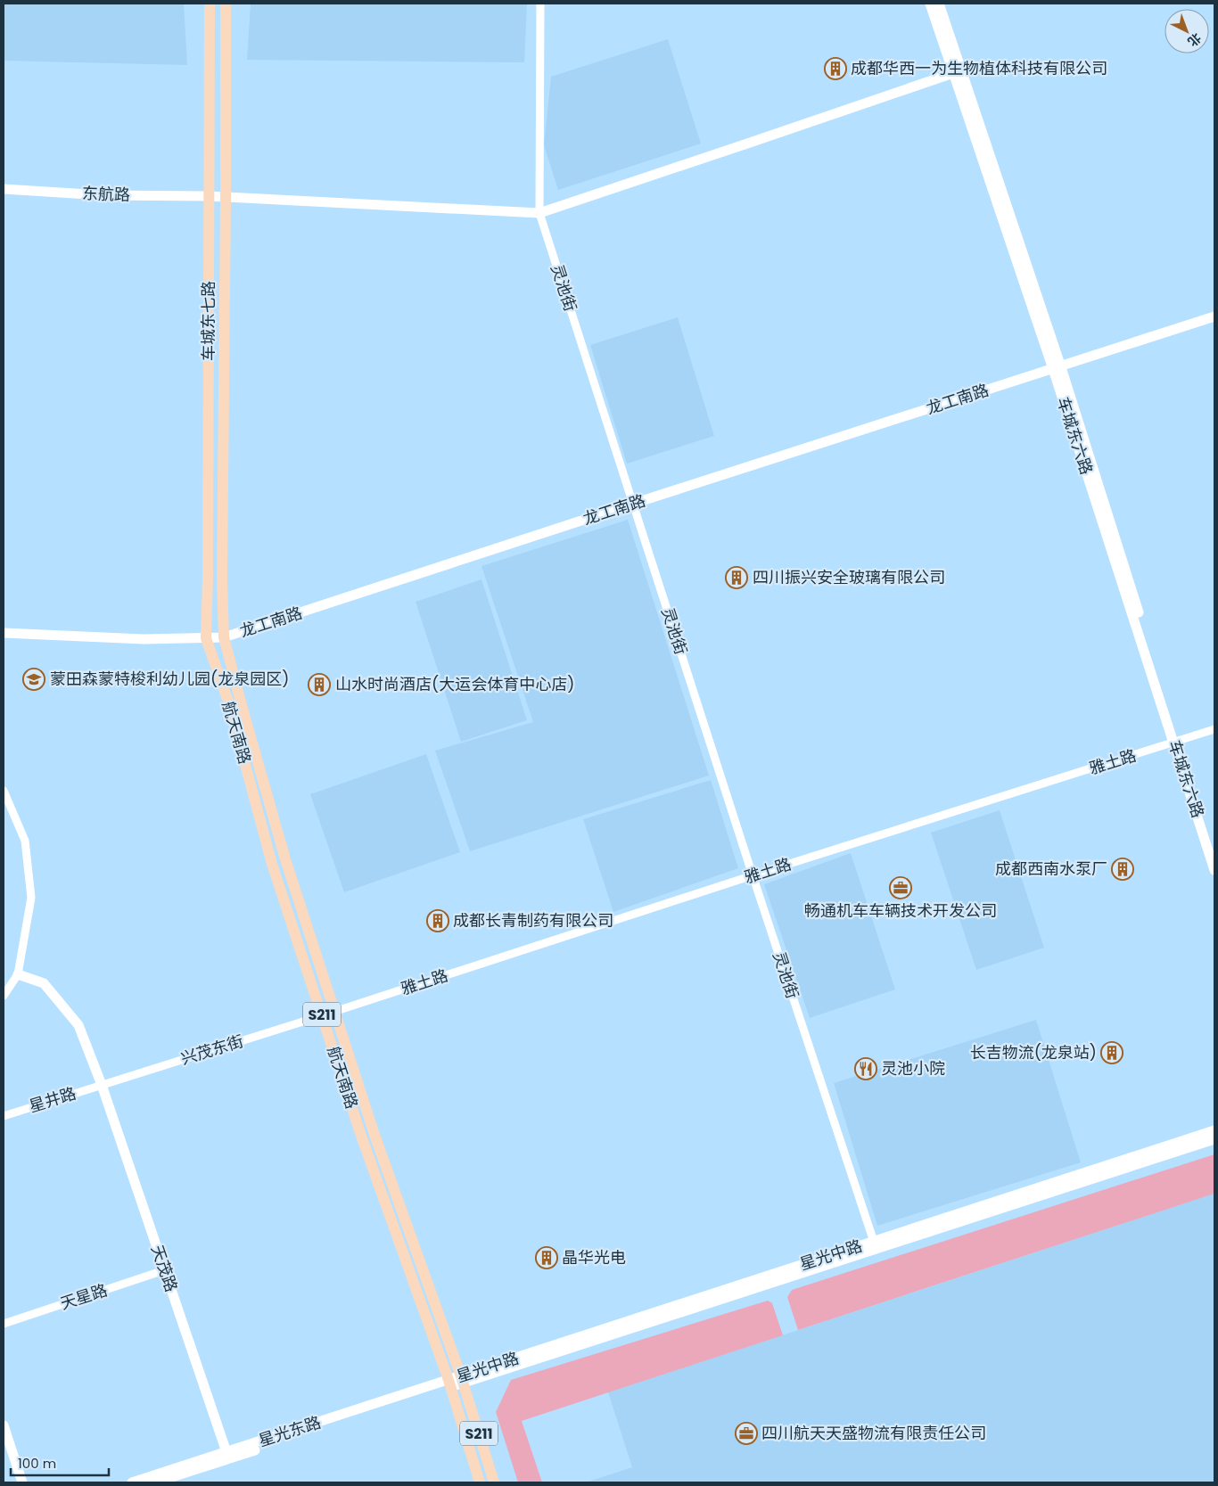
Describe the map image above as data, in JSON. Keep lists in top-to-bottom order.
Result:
{
  "streets": {
    "main road": ["车城东七路", "航天南路", "S211"],
    "street": [
      "东航路",
      "灵池街",
      "龙工南路",
      "车城东六路",
      "雅土路",
      "兴茂东街",
      "星井路",
      "星光中路",
      "天茂路",
      "天星路",
      "星光东路"
    ]
  },
  "crossings": [
    ["东航路", "灵池街"],
    ["东航路", "车城东七路"],
    ["灵池街", "龙工南路"],
    ["灵池街", "雅土路"],
    ["灵池街", "星光中路"],
    ["车城东七路", "龙工南路"],
    ["车城东七路", "航天南路"],
    ["龙工南路", "车城东六路"],
    ["龙工南路", "航天南路"],
    ["车城东六路", "雅土路"],
    ["航天南路", "雅土路"],
    ["航天南路", "S211"],
    ["航天南路", "兴茂东街"],
    ["航天南路", "星光中路"],
    ["航天南路", "星光东路"],
    ["雅土路", "兴茂东街"],
    ["S211", "星光中路"],
    ["S211", "星光东路"],
    ["兴茂东街", "星井路"],
    ["兴茂东街", "天茂路"],
    ["星井路", "天茂路"],
    ["星光中路", "星光东路"],
    ["天茂路", "天星路"],
    ["天茂路", "星光东路"]
  ],
  "places": {
    "building": [
      "成都华西一为生物植体科技有限公司",
      "四川振兴安全玻璃有限公司",
      "山水时尚酒店(大运会体育中心店)",
      "成都西南水泵厂",
      "成都长青制药有限公司",
      "长吉物流(龙泉站)",
      "晶华光电"
    ],
    "school or university": ["蒙田森蒙特梭利幼儿园(龙泉园区)"],
    "office": ["畅通机车车辆技术开发公司", "四川航天天盛物流有限责任公司"],
    "restaurant": ["灵池小院"]
  },
  "scale_bar": "100 m",
  "north": "bottom right"
}
